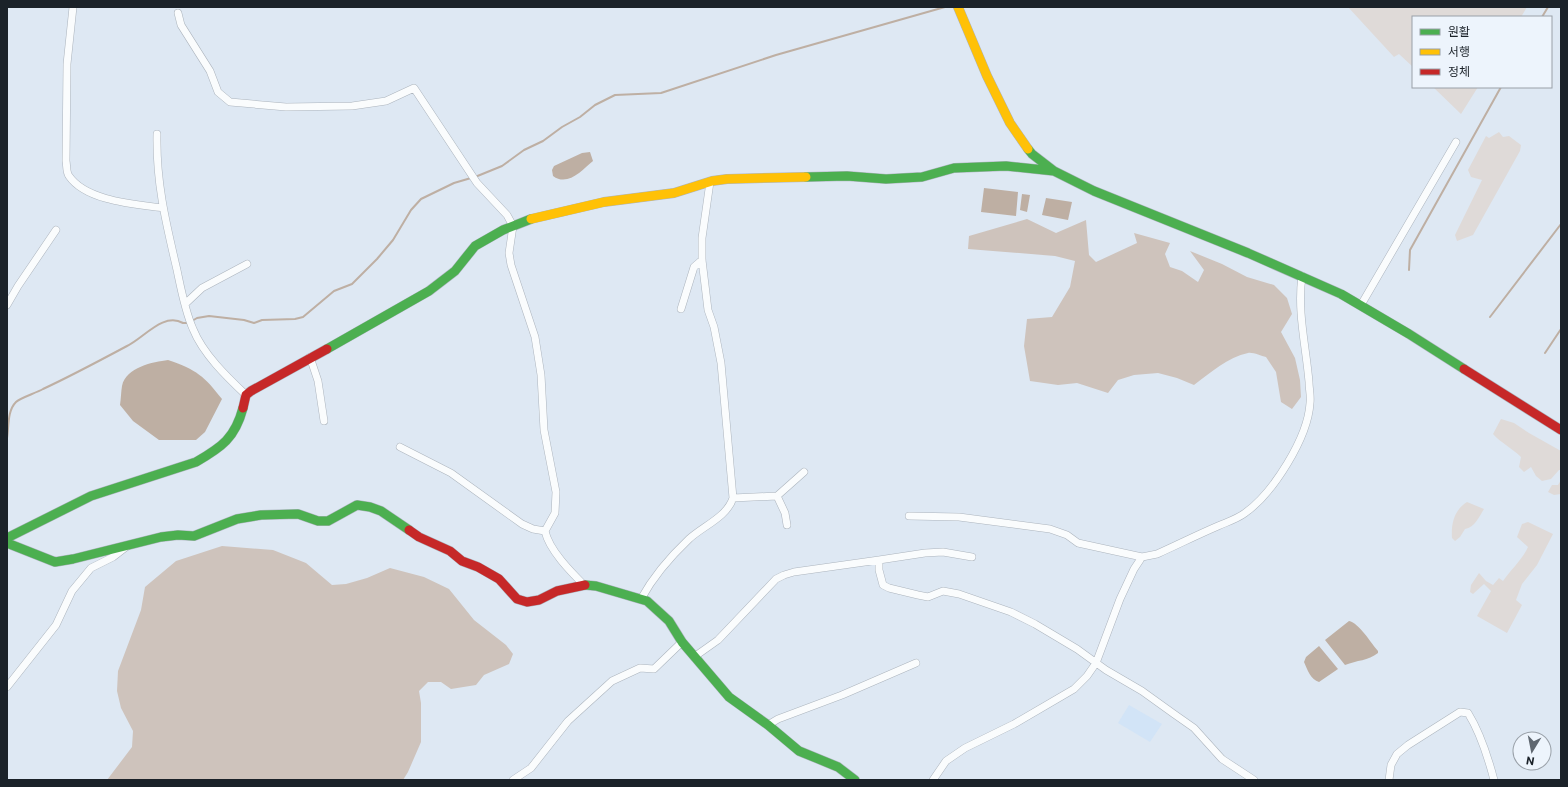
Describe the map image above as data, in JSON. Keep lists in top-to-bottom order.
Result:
{
  "legend": ["원활", "서행", "정체"],
  "north": "bottom"
}
